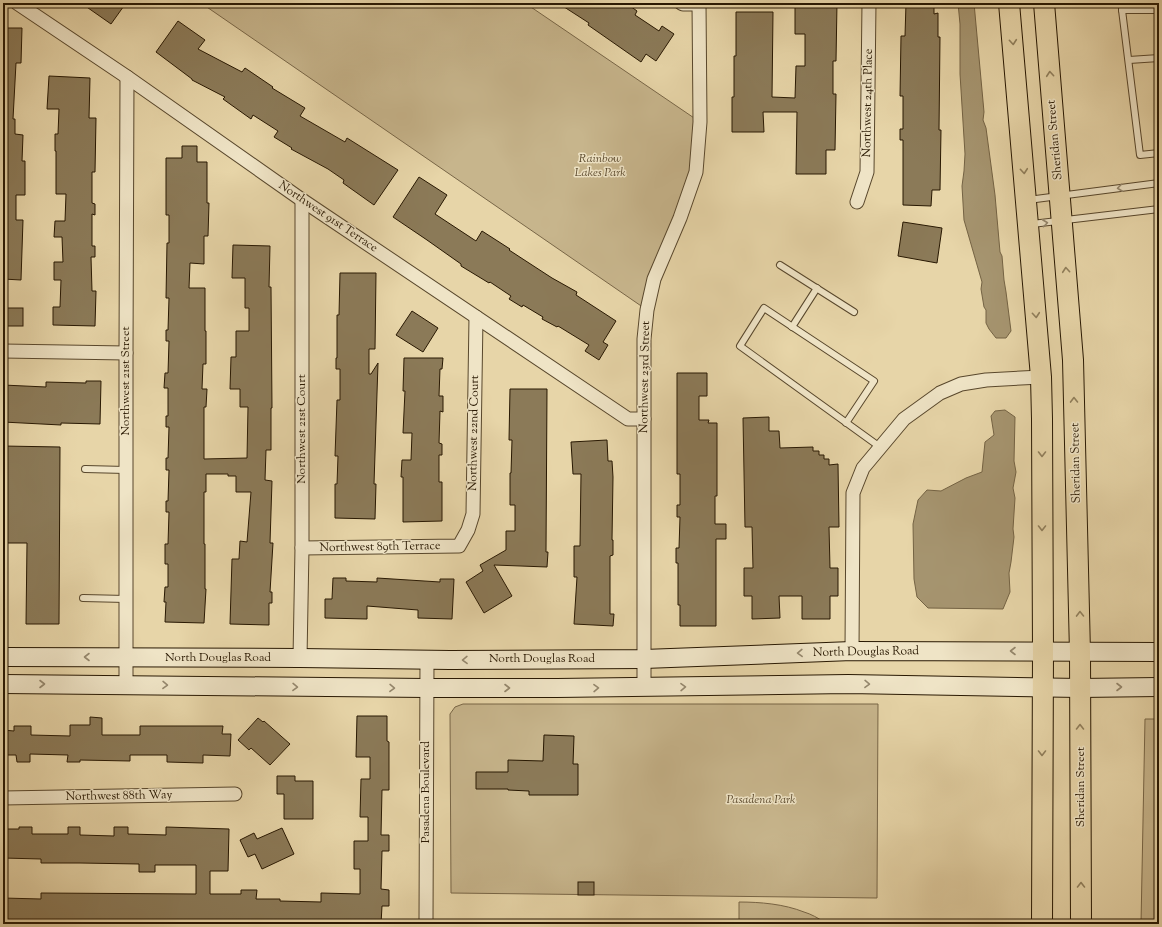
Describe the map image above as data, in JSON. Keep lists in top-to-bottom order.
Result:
{
  "streets": {
    "main road": ["Sheridan Street", "North Douglas Road"],
    "street": [
      "Northwest 24th Place",
      "Northwest 91st Terrace",
      "Northwest 23rd Street",
      "Northwest 21st Street",
      "Northwest 21st Court",
      "Northwest 22nd Court",
      "Northwest 89th Terrace",
      "Pasadena Boulevard",
      "Northwest 88th Way"
    ]
  },
  "crossings": [
    ["Sheridan Street", "North Douglas Road"],
    ["Northwest 91st Terrace", "Northwest 23rd Street"],
    ["Northwest 91st Terrace", "Northwest 21st Street"],
    ["Northwest 91st Terrace", "Northwest 21st Court"],
    ["Northwest 91st Terrace", "Northwest 22nd Court"],
    ["Northwest 23rd Street", "North Douglas Road"],
    ["Northwest 21st Street", "North Douglas Road"],
    ["Northwest 21st Court", "Northwest 89th Terrace"],
    ["Northwest 21st Court", "North Douglas Road"],
    ["Northwest 22nd Court", "Northwest 89th Terrace"],
    ["North Douglas Road", "Pasadena Boulevard"]
  ],
  "parks": ["Rainbow Lakes Park", "Pasadena Park"]
}
